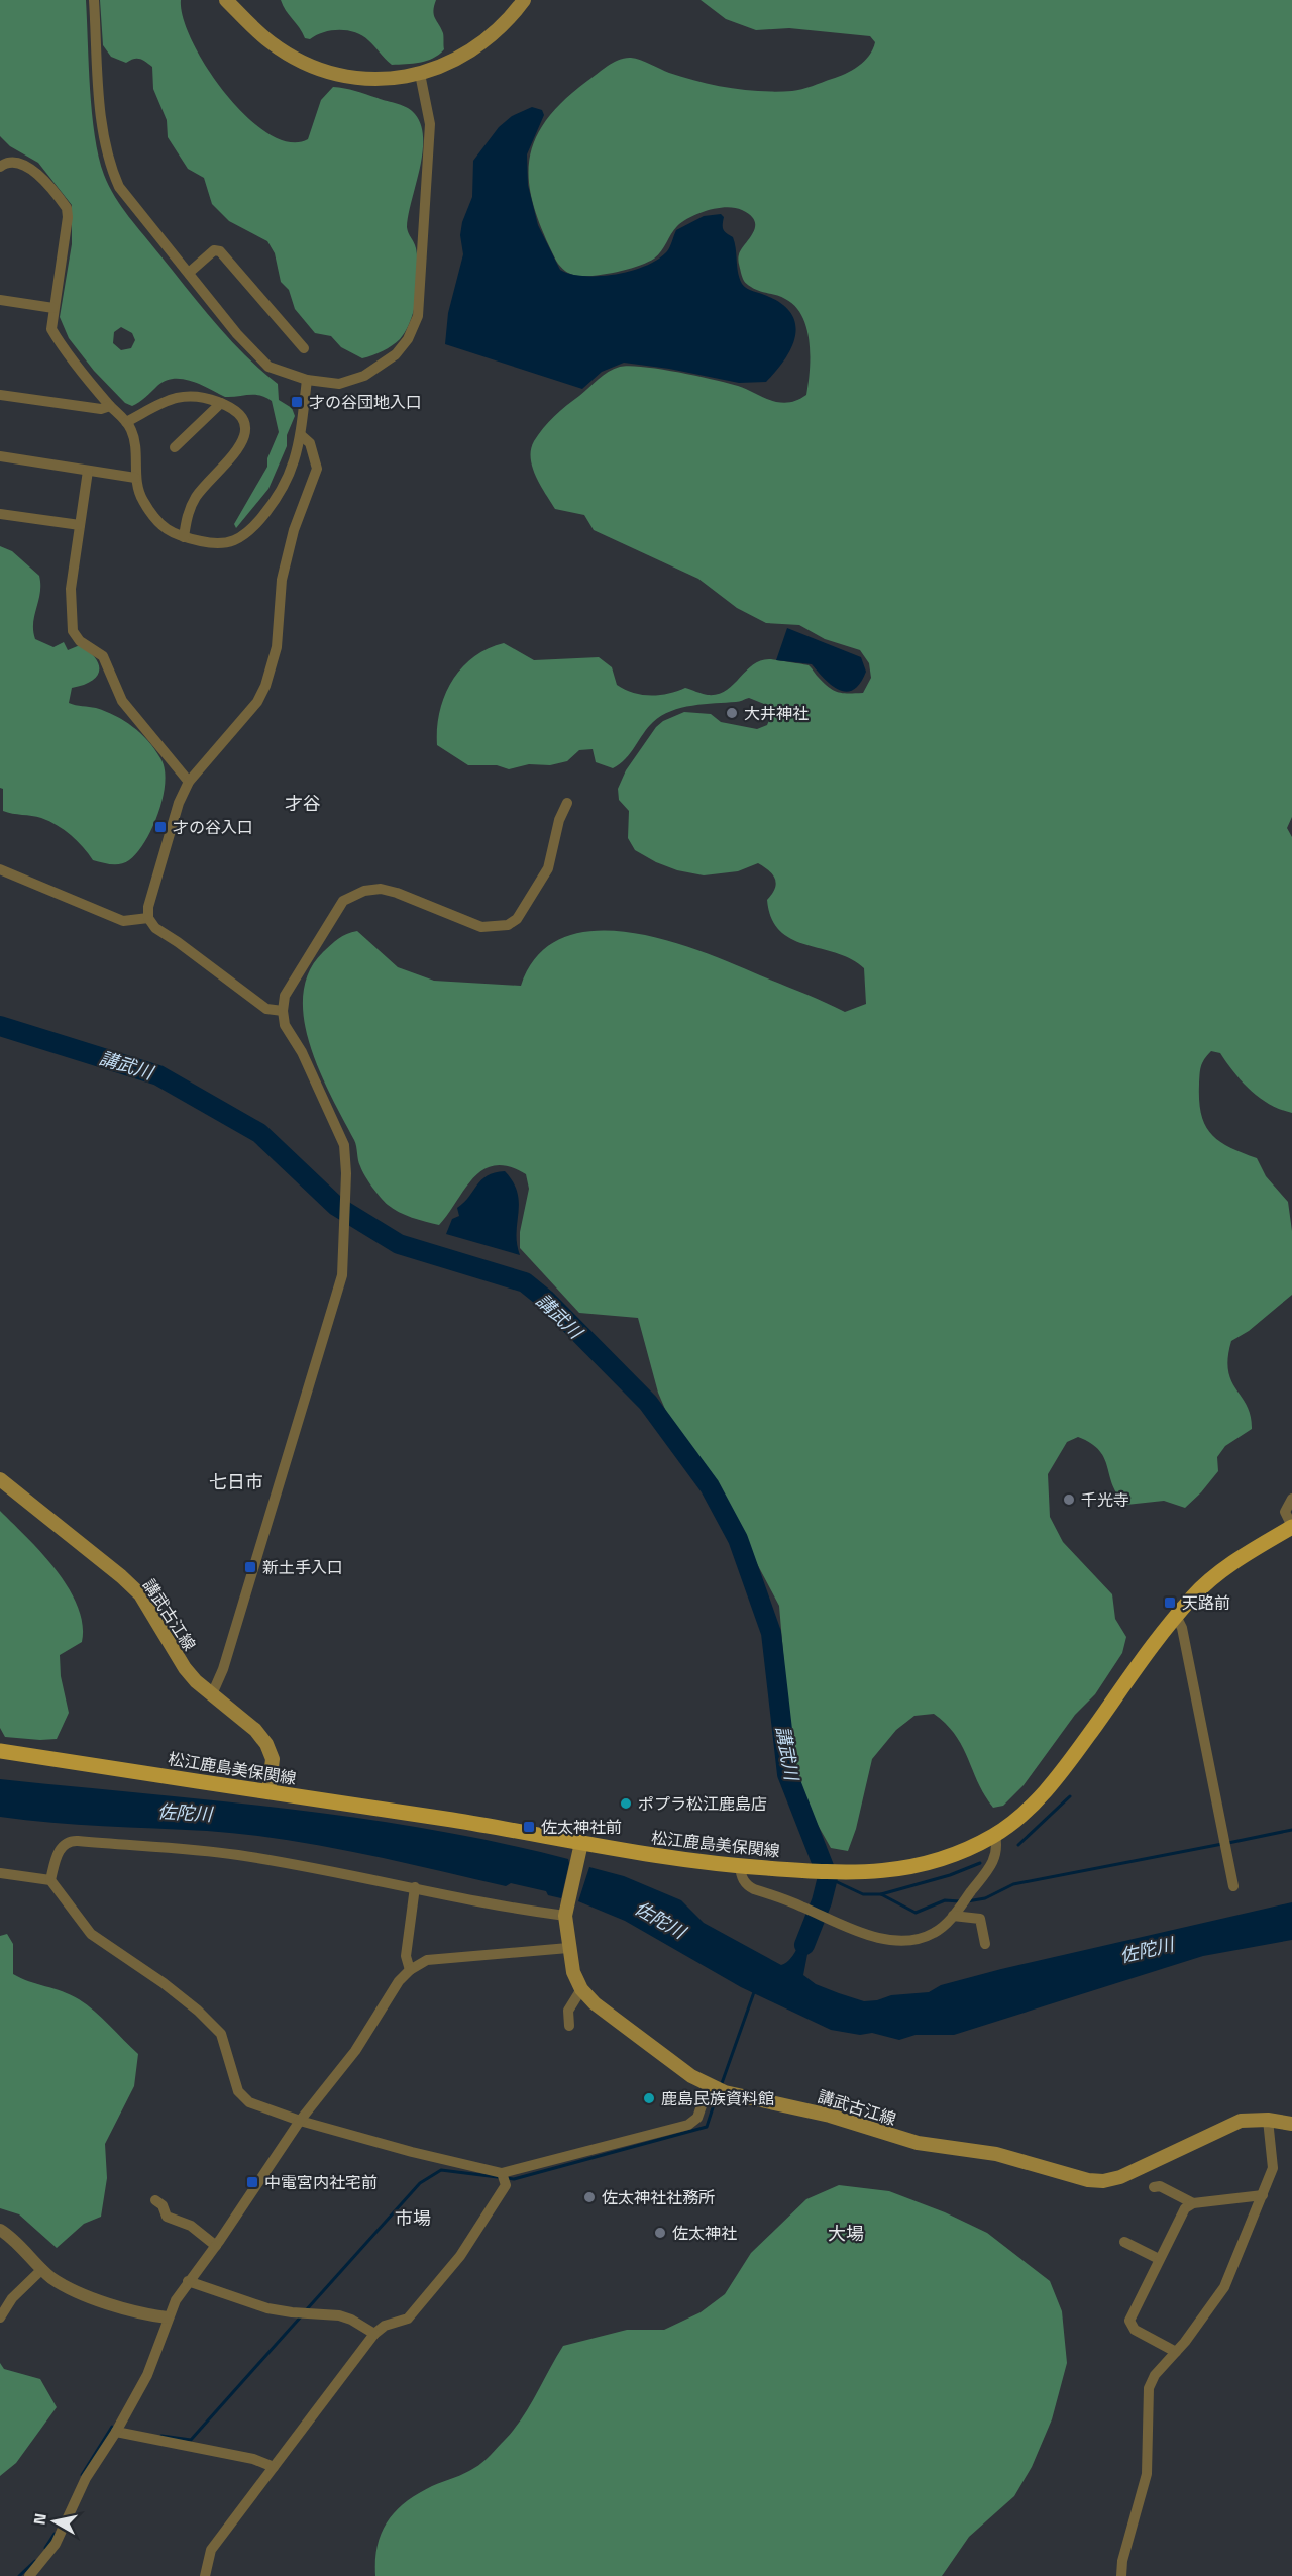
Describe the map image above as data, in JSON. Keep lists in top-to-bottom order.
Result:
{
  "streets": {
    "main road": ["講武古江線", "松江鹿島美保関線"]
  },
  "crossings": [
    ["講武古江線", "松江鹿島美保関線"]
  ],
  "districts": [
    "才谷",
    "七日市",
    "市場",
    "大場"
  ],
  "water": ["講武川", "佐陀川"],
  "places": {
    "transit": [
      "才の谷団地入口",
      "才の谷入口",
      "新土手入口",
      "天路前",
      "佐太神社前",
      "中電宮内社宅前"
    ],
    "other": [
      "大井神社",
      "千光寺",
      "ポプラ松江鹿島店",
      "鹿島民族資料館",
      "佐太神社社務所",
      "佐太神社"
    ]
  },
  "north": "left"
}
